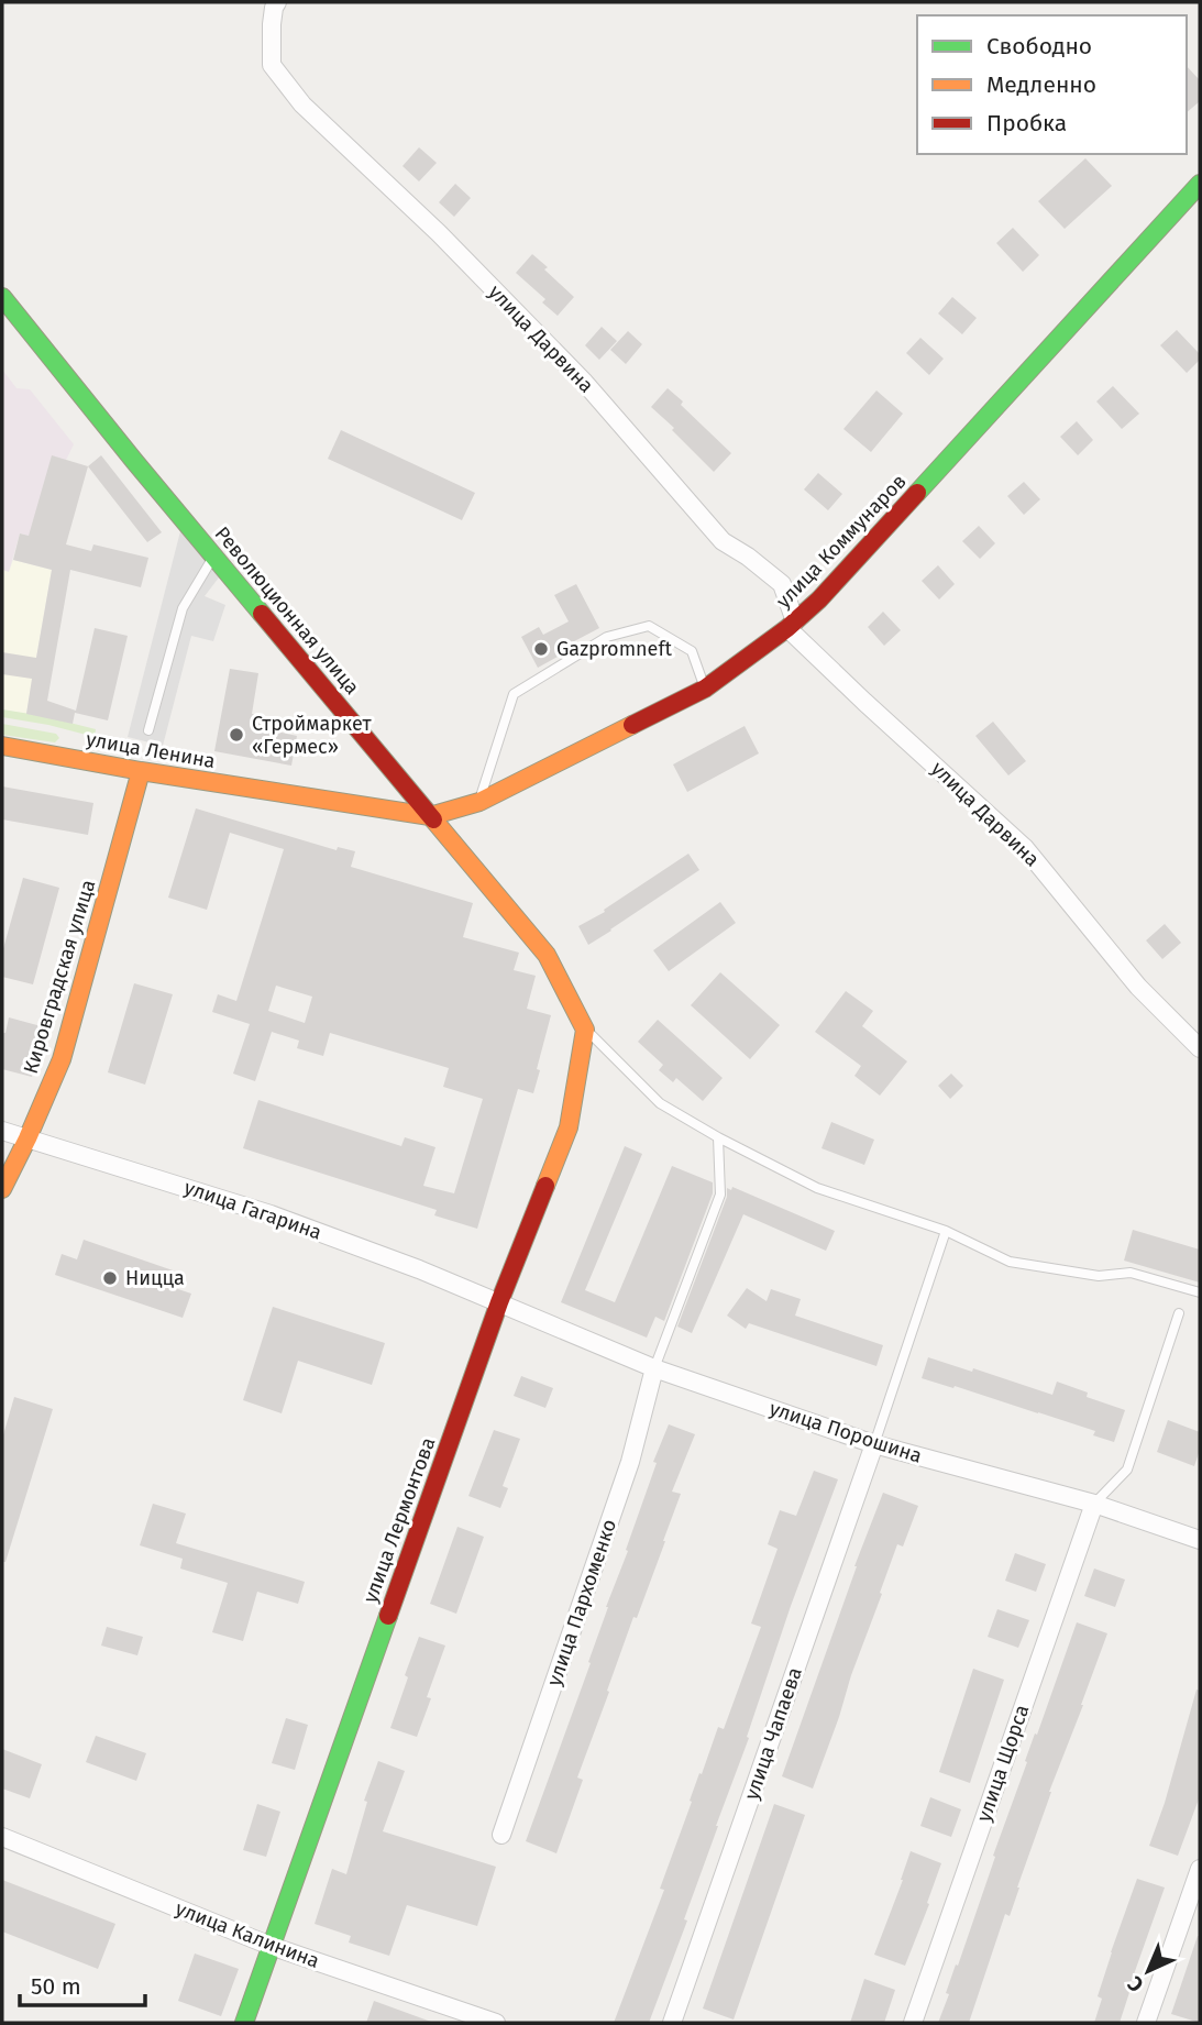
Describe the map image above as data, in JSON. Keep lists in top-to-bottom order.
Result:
{
  "streets": {
    "street": [
      "улица Дарвина",
      "улица Коммунаров",
      "Революционная улица",
      "улица Ленина",
      "Кировградская улица",
      "улица Гагарина",
      "улица Порошина",
      "улица Лермонтова",
      "улица Пархоменко",
      "улица Чапаева",
      "улица Щорса",
      "улица Калинина"
    ]
  },
  "crossings": [
    ["улица Дарвина", "улица Коммунаров"],
    ["улица Коммунаров", "Революционная улица"],
    ["улица Коммунаров", "улица Ленина"],
    ["Революционная улица", "улица Ленина"],
    ["Революционная улица", "улица Лермонтова"],
    ["улица Ленина", "Кировградская улица"],
    ["Кировградская улица", "улица Гагарина"],
    ["улица Гагарина", "улица Порошина"],
    ["улица Гагарина", "улица Лермонтова"],
    ["улица Порошина", "улица Лермонтова"],
    ["улица Порошина", "улица Пархоменко"],
    ["улица Порошина", "улица Чапаева"],
    ["улица Порошина", "улица Щорса"],
    ["улица Лермонтова", "улица Калинина"]
  ],
  "places": ["Gazpromneft", "Строймаркет «Гермес»", "Ницца"],
  "legend": ["Свободно", "Медленно", "Пробка"],
  "scale_bar": "50 m",
  "north": "bottom left"
}
